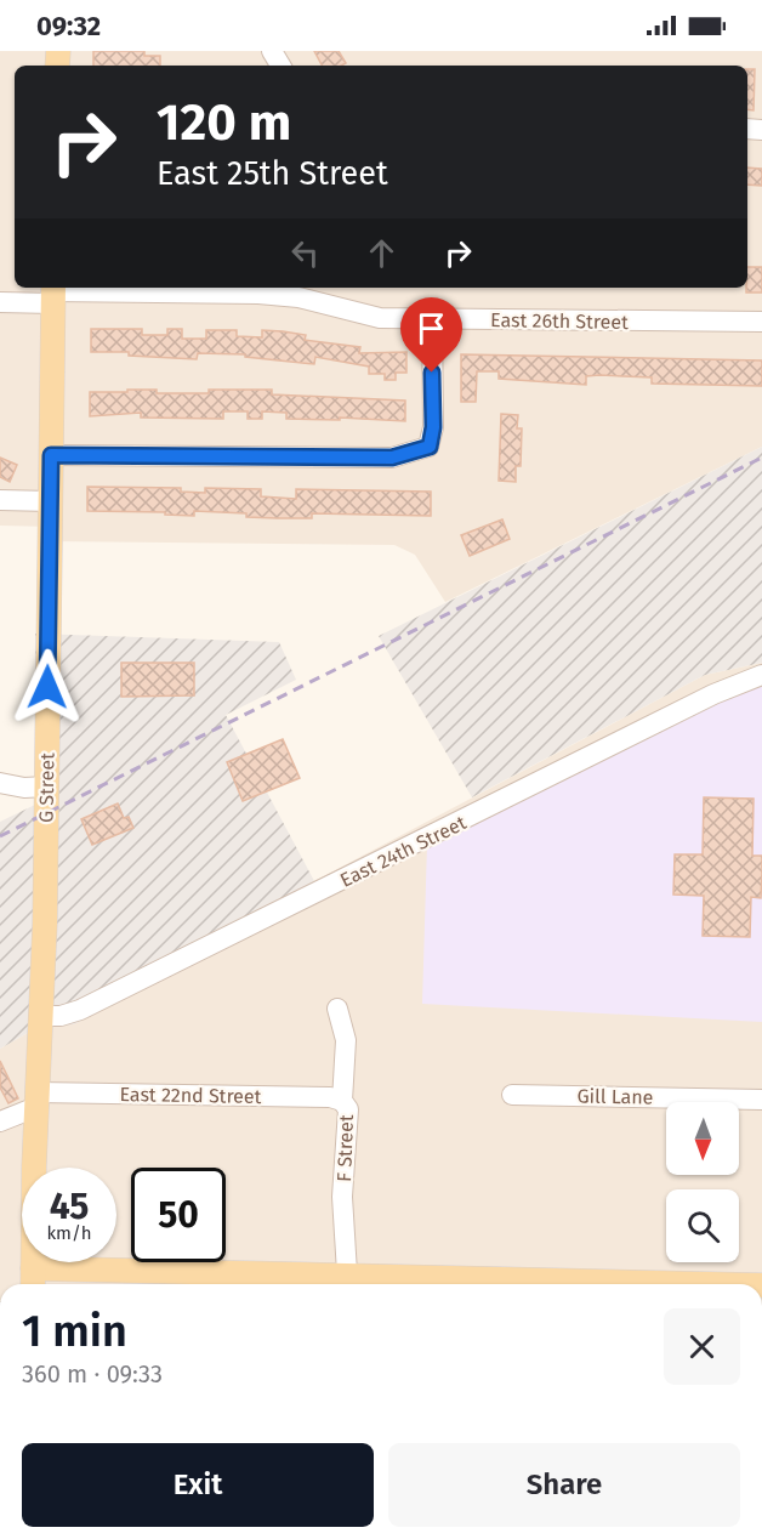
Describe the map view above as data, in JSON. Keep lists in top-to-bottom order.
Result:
{
  "streets": {
    "main road": ["G Street"],
    "street": [
      "East 26th Street",
      "East 24th Street",
      "East 22nd Street",
      "Gill Lane",
      "F Street"
    ]
  },
  "crossings": [
    ["East 26th Street", "G Street"],
    ["G Street", "East 24th Street"],
    ["G Street", "East 22nd Street"],
    ["East 22nd Street", "F Street"]
  ],
  "north": "bottom",
  "page": {
    "status": "09:32",
    "turn": ["120 m", "East 25th Street"],
    "speed": "45 km/h",
    "limit": "50",
    "heading": ["1 min", "360 m · 09:33"],
    "buttons": ["Exit", "Share"]
  }
}
